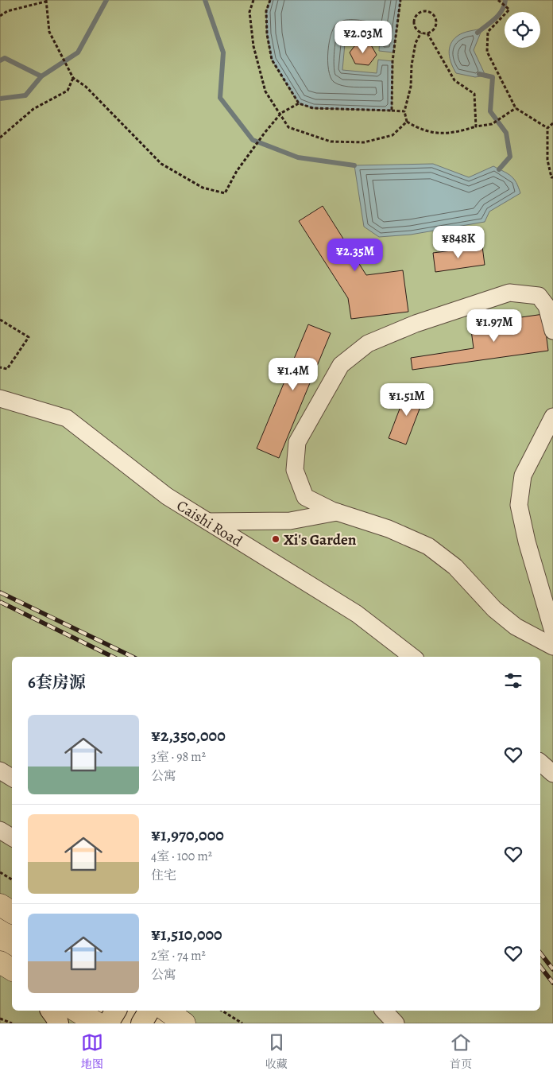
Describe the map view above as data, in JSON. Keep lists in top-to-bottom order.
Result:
{
  "streets": {
    "street": ["Caishi Road"]
  },
  "places": ["Xi's Garden"],
  "page": {
    "price": [
      "¥2.03M",
      "¥848K",
      "¥2.35M",
      "¥1.97M",
      "¥1.4M",
      "¥1.51M"
    ],
    "heading": "6套房源",
    "list": [
      {
        "name": "¥2,350,000",
        "note": "3室 · 98 m² · 公寓"
      },
      {
        "name": "¥1,970,000",
        "note": "4室 · 100 m² · 住宅"
      },
      {
        "name": "¥1,510,000",
        "note": "2室 · 74 m² · 公寓"
      }
    ],
    "tabs": ["地图", "收藏", "首页"]
  }
}
